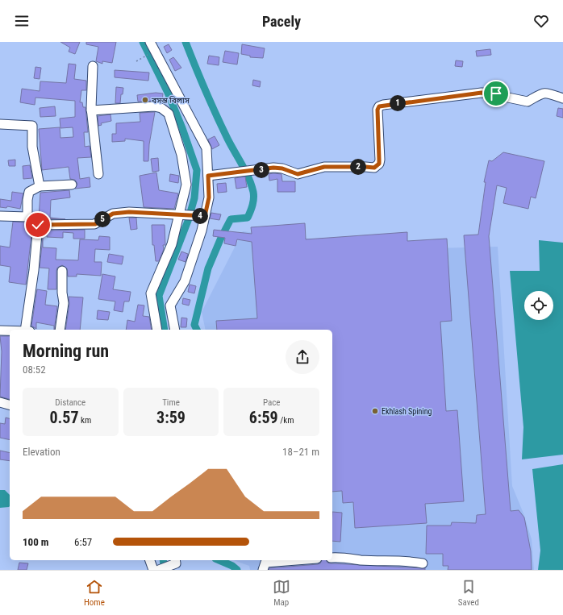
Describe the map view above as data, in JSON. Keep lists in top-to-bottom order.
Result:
{
  "places": ["বসন্ত বিলাস", "Ekhlash Spining"],
  "page": {
    "header": "Pacely",
    "pins": [
      "1",
      "2",
      "3",
      "4",
      "5"
    ],
    "heading": ["Morning run", "08:52"],
    "stats": [
      ["Distance", "0.57 km"],
      ["Time", "3:59"],
      ["Pace", "6:59 /km"]
    ],
    "chart": ["Elevation", "18–21 m"],
    "list": [
      {
        "name": "100 m",
        "note": "6:57"
      }
    ],
    "tabs": ["Home", "Map", "Saved"]
  }
}
